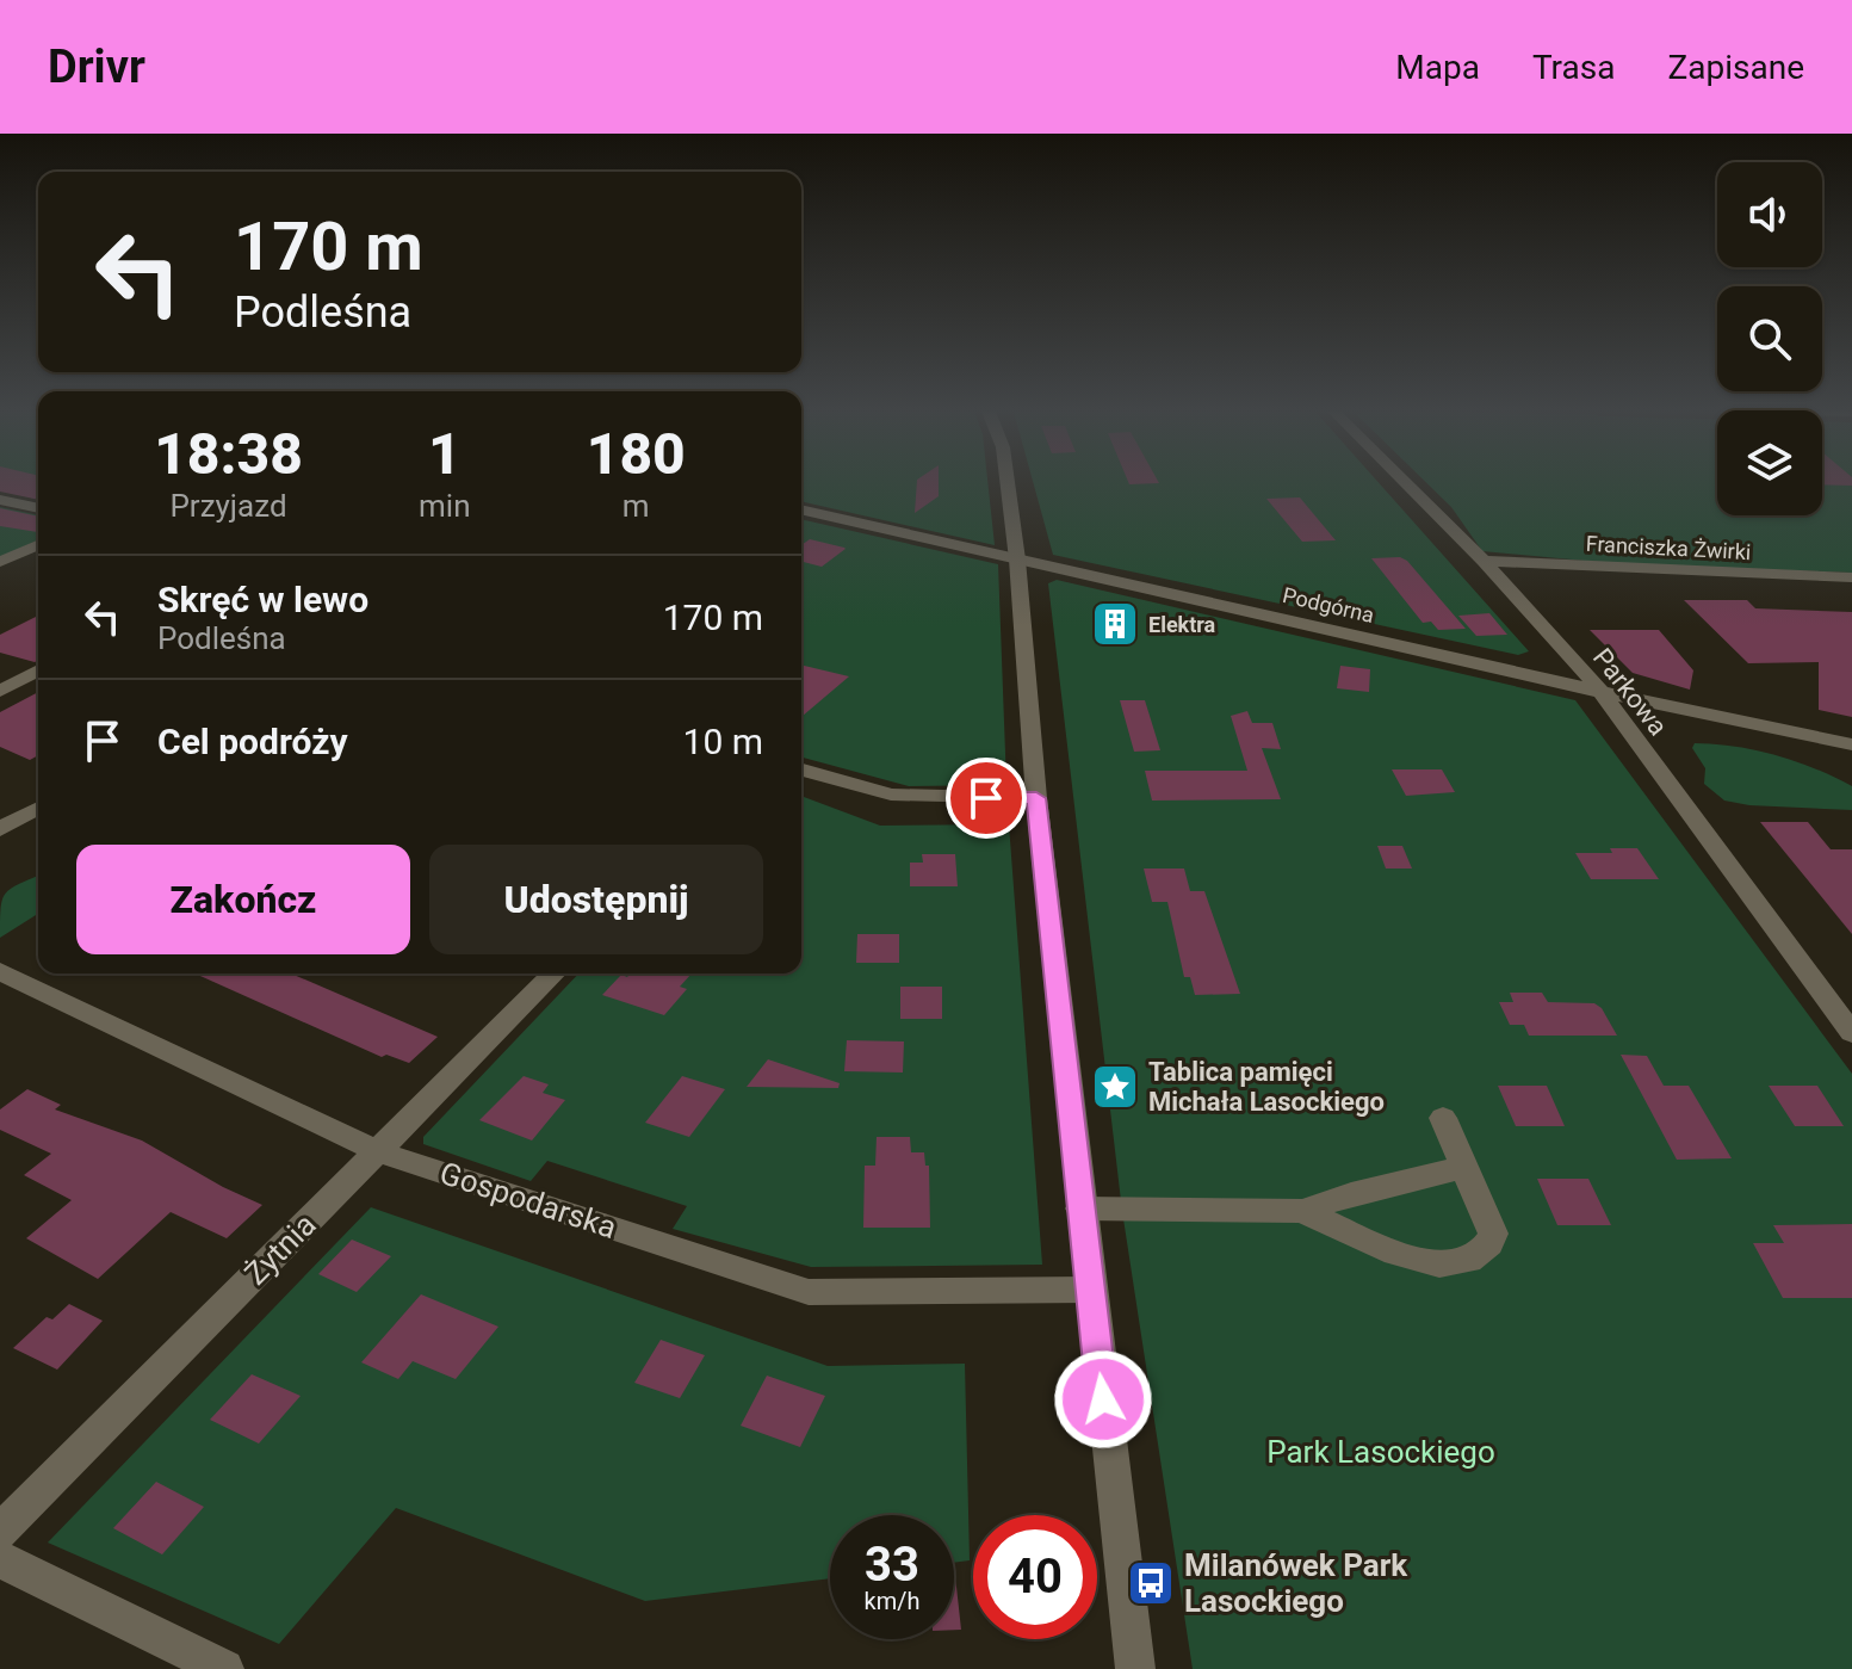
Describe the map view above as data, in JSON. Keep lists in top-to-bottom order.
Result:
{
  "streets": {
    "street": [
      "Franciszka Żwirki",
      "Podgórna",
      "Parkowa",
      "Gospodarska",
      "Żytnia"
    ]
  },
  "crossings": [
    ["Franciszka Żwirki", "Parkowa"],
    ["Podgórna", "Parkowa"],
    ["Gospodarska", "Żytnia"]
  ],
  "parks": ["Park Lasockiego"],
  "places": {
    "building": ["Elektra"],
    "place": ["Tablica pamięci Michała Lasockiego"],
    "bus stop": ["Milanówek Park Lasockiego"]
  },
  "page": {
    "header": "Drivr",
    "nav": ["Mapa", "Trasa", "Zapisane"],
    "turn": ["170 m", "Podleśna"],
    "eta": [
      "18:38",
      "Przyjazd",
      "1",
      "min",
      "180",
      "m"
    ],
    "list": [
      {
        "name": "Skręć w lewo",
        "note": "Podleśna",
        "value": "170 m"
      },
      {
        "name": "Cel podróży",
        "value": "10 m"
      }
    ],
    "buttons": ["Zakończ", "Udostępnij"],
    "speed": "33 km/h",
    "limit": "40"
  }
}
